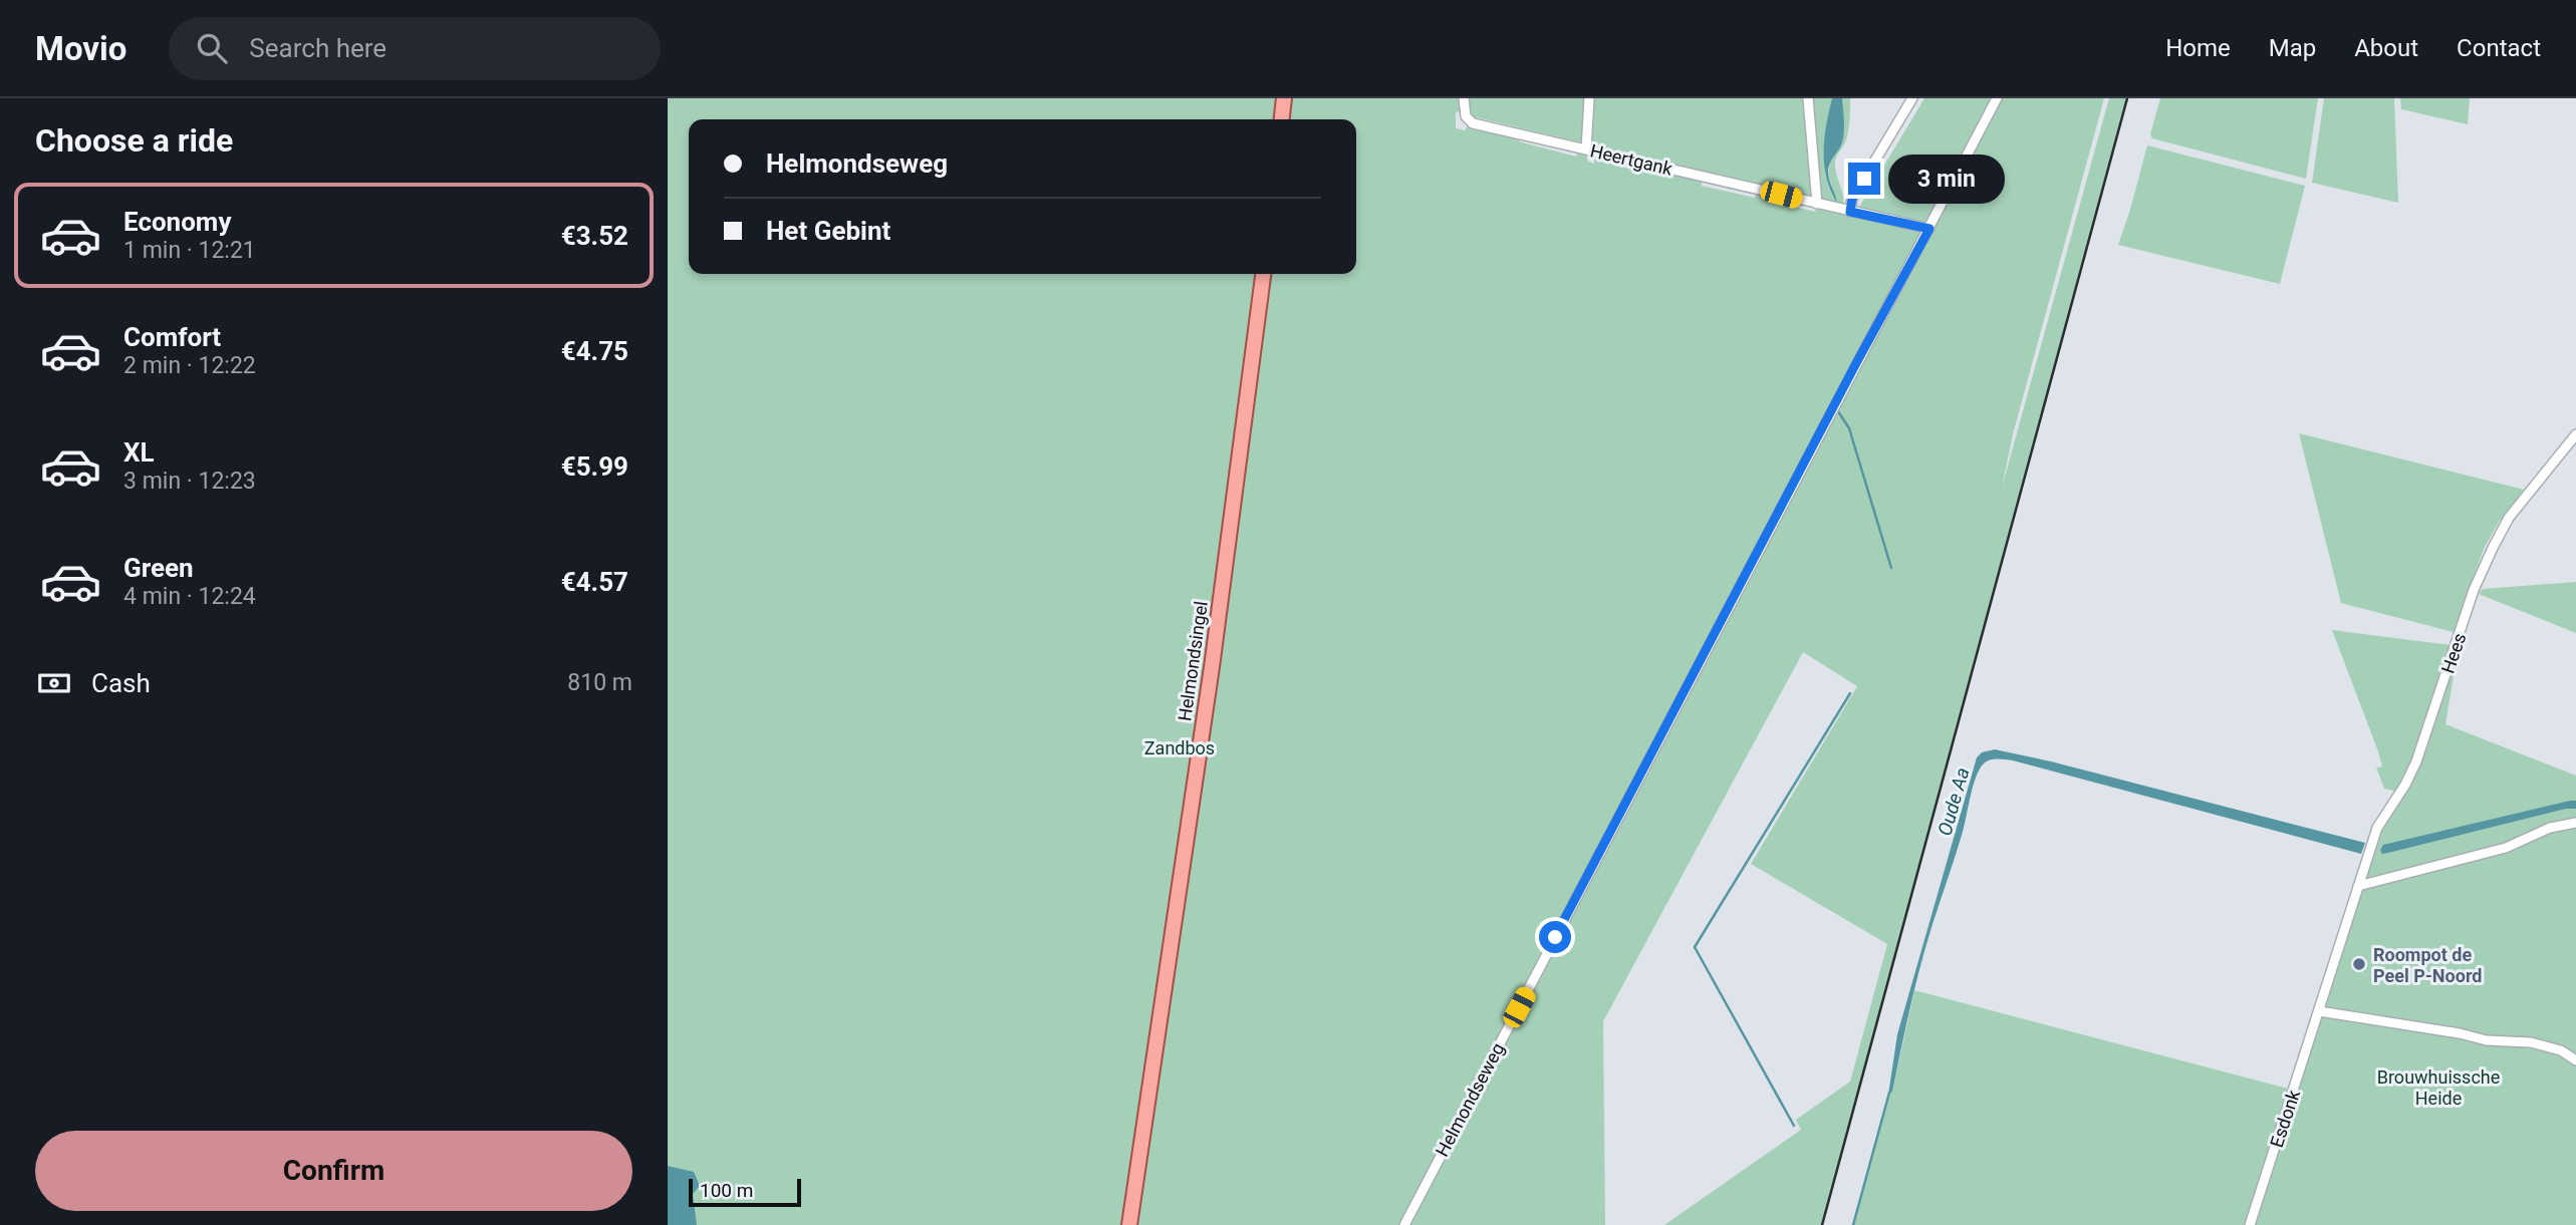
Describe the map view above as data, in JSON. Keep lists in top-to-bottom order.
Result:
{
  "streets": {
    "main road": ["Helmondsingel"],
    "street": [
      "Heertgank",
      "Hees",
      "Helmondseweg",
      "Esdonk"
    ]
  },
  "crossings": [
    ["Hees", "Esdonk"]
  ],
  "water": ["Oude Aa"],
  "parks": ["Zandbos", "Brouwhuissche Heide"],
  "places": ["Roompot de Peel P-Noord"],
  "scale_bar": "100 m",
  "page": {
    "header": "Movio",
    "search": "Search here",
    "nav": [
      "Home",
      "Map",
      "About",
      "Contact"
    ],
    "heading": "Choose a ride",
    "banner": ["Helmondseweg", "Het Gebint"],
    "bubble": "3 min",
    "list": [
      {
        "name": "Economy",
        "note": "1 min · 12:21",
        "value": "€3.52"
      },
      {
        "name": "Comfort",
        "note": "2 min · 12:22",
        "value": "€4.75"
      },
      {
        "name": "XL",
        "note": "3 min · 12:23",
        "value": "€5.99"
      },
      {
        "name": "Green",
        "note": "4 min · 12:24",
        "value": "€4.57"
      }
    ],
    "pay": ["Cash", "810 m"],
    "buttons": "Confirm",
    "scale": "100 m"
  }
}
